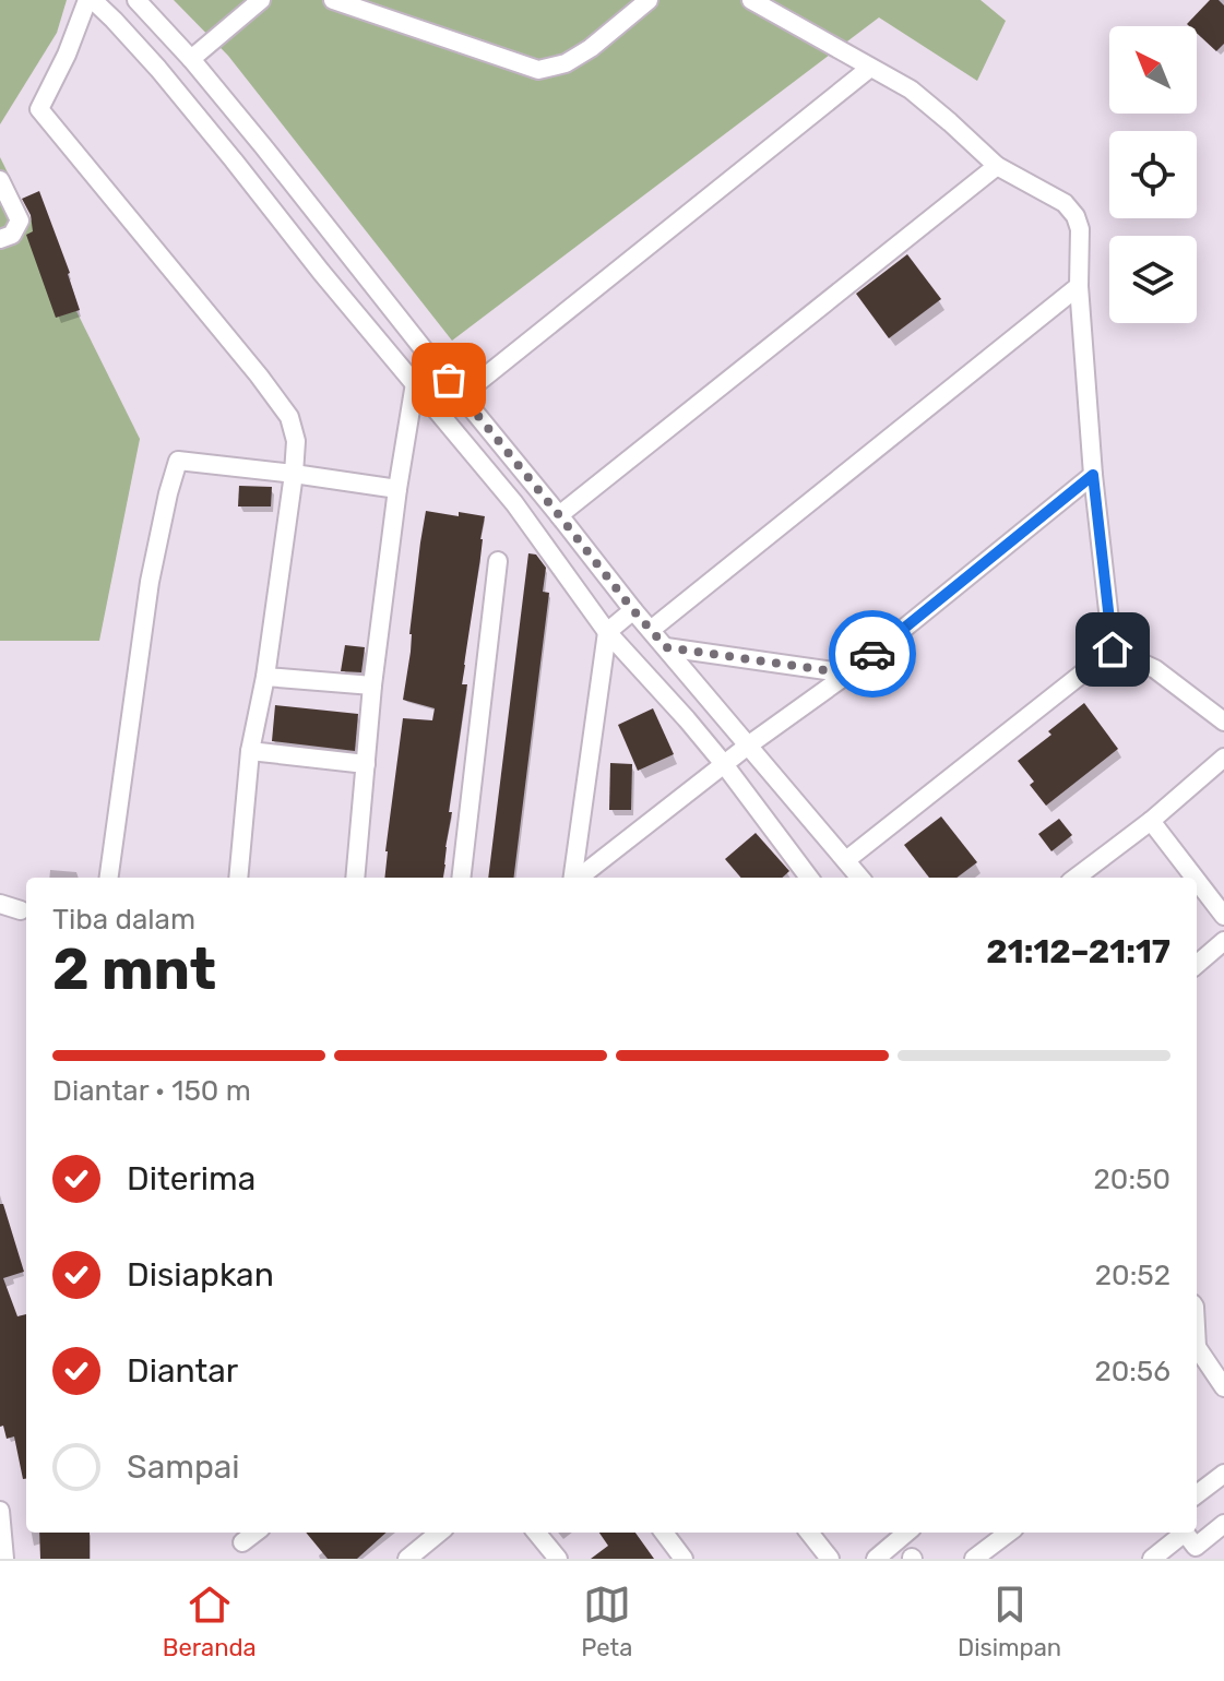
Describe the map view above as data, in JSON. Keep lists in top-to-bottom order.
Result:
{
  "north": "top left",
  "page": {
    "heading": ["2 mnt", "Tiba dalam", "21:12–21:17"],
    "bar": "Diantar · 150 m",
    "list": [
      ["Diterima", "20:50"],
      ["Disiapkan", "20:52"],
      ["Diantar", "20:56"],
      "Sampai"
    ],
    "tabs": ["Beranda", "Peta", "Disimpan"]
  }
}
